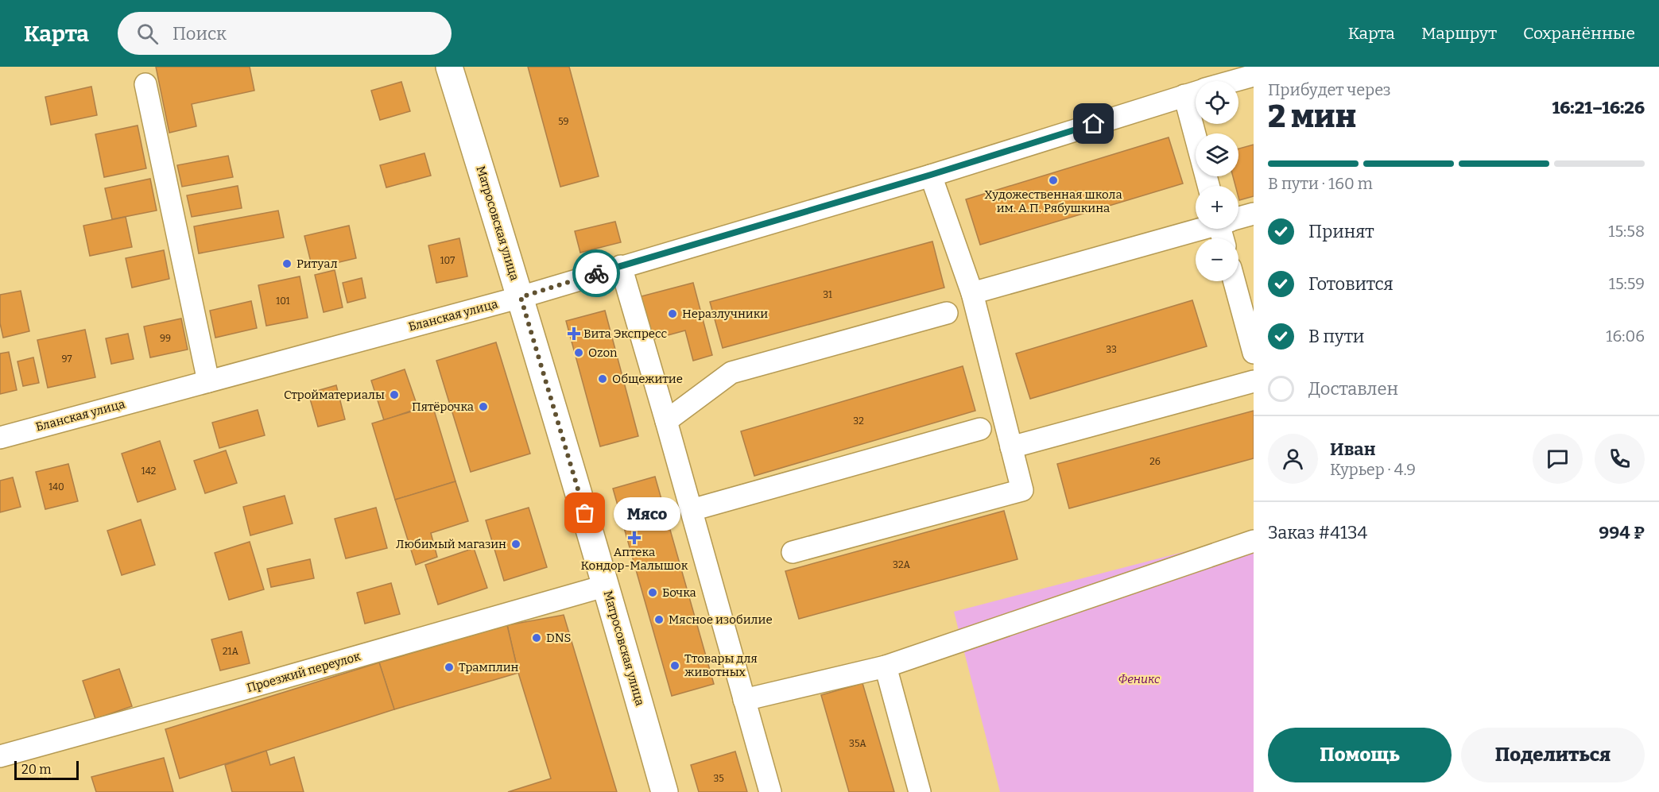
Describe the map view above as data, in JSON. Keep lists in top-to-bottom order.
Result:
{
  "streets": {
    "highway": ["Матросовская улица"],
    "street": ["Бланская улица", "Проезжий переулок"]
  },
  "crossings": [
    ["Матросовская улица", "Бланская улица"],
    ["Матросовская улица", "Проезжий переулок"]
  ],
  "parks": ["Феникс"],
  "places": {
    "other": [
      "Художественная школа им. А.П. Рябушкина",
      "Ритуал",
      "Неразлучники",
      "Ozon",
      "Общежитие",
      "Стройматериалы",
      "Пятёрочка",
      "Мясо",
      "Любимый магазин",
      "Бочка",
      "Мясное изобилие",
      "DNS",
      "Ттовары для животных",
      "Трамплин"
    ],
    "health": ["Вита Экспресс", "Аптека Кондор-Малышок"]
  },
  "house_numbers": [
    "59",
    "107",
    "31",
    "101",
    "99",
    "33",
    "97",
    "32",
    "26",
    "142",
    "140",
    "32А",
    "21А",
    "35А",
    "35"
  ],
  "scale_bar": "20 m",
  "page": {
    "header": "Карта",
    "search": "Поиск",
    "nav": ["Карта", "Маршрут", "Сохранённые"],
    "heading": ["2 мин", "Прибудет через", "16:21–16:26"],
    "panel": [
      "Иван",
      "Курьер · 4.9",
      "Заказ #4134",
      "994 ₽"
    ],
    "map_buttons": ["+", "−"],
    "bar": "В пути · 160 m",
    "list": [
      ["Принят", "15:58"],
      ["Готовится", "15:59"],
      ["В пути", "16:06"],
      "Доставлен"
    ],
    "bubble": "Мясо",
    "buttons": ["Помощь", "Поделиться"],
    "scale": "20 m"
  }
}
